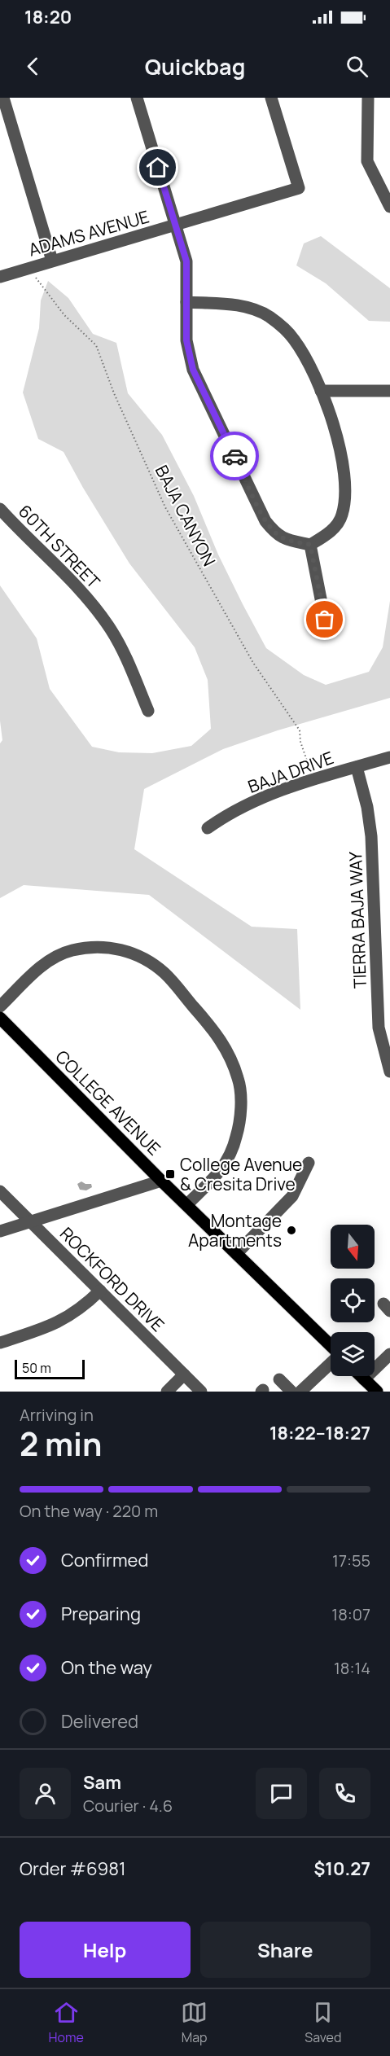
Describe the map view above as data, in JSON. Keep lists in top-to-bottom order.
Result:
{
  "streets": {
    "main road": ["COLLEGE AVENUE"],
    "street": [
      "ADAMS AVENUE",
      "60TH STREET",
      "BAJA DRIVE",
      "TIERRA BAJA WAY",
      "ROCKFORD DRIVE"
    ],
    "path": ["BAJA CANYON"]
  },
  "crossings": [
    ["ADAMS AVENUE", "BAJA CANYON"],
    ["BAJA CANYON", "BAJA DRIVE"],
    ["BAJA DRIVE", "TIERRA BAJA WAY"]
  ],
  "places": {
    "transit": ["College Avenue & Cresita Drive"],
    "other": ["Montage Apartments"]
  },
  "scale_bar": "50 m",
  "north": "bottom",
  "page": {
    "status": "18:20",
    "header": "Quickbag",
    "scale": "50 m",
    "heading": ["2 min", "Arriving in", "18:22–18:27"],
    "panel": [
      "Sam",
      "Courier · 4.6",
      "Order #6981",
      "$10.27"
    ],
    "bar": "On the way · 220 m",
    "list": [
      ["Confirmed", "17:55"],
      ["Preparing", "18:07"],
      ["On the way", "18:14"],
      "Delivered"
    ],
    "buttons": ["Help", "Share"],
    "tabs": ["Home", "Map", "Saved"]
  }
}
